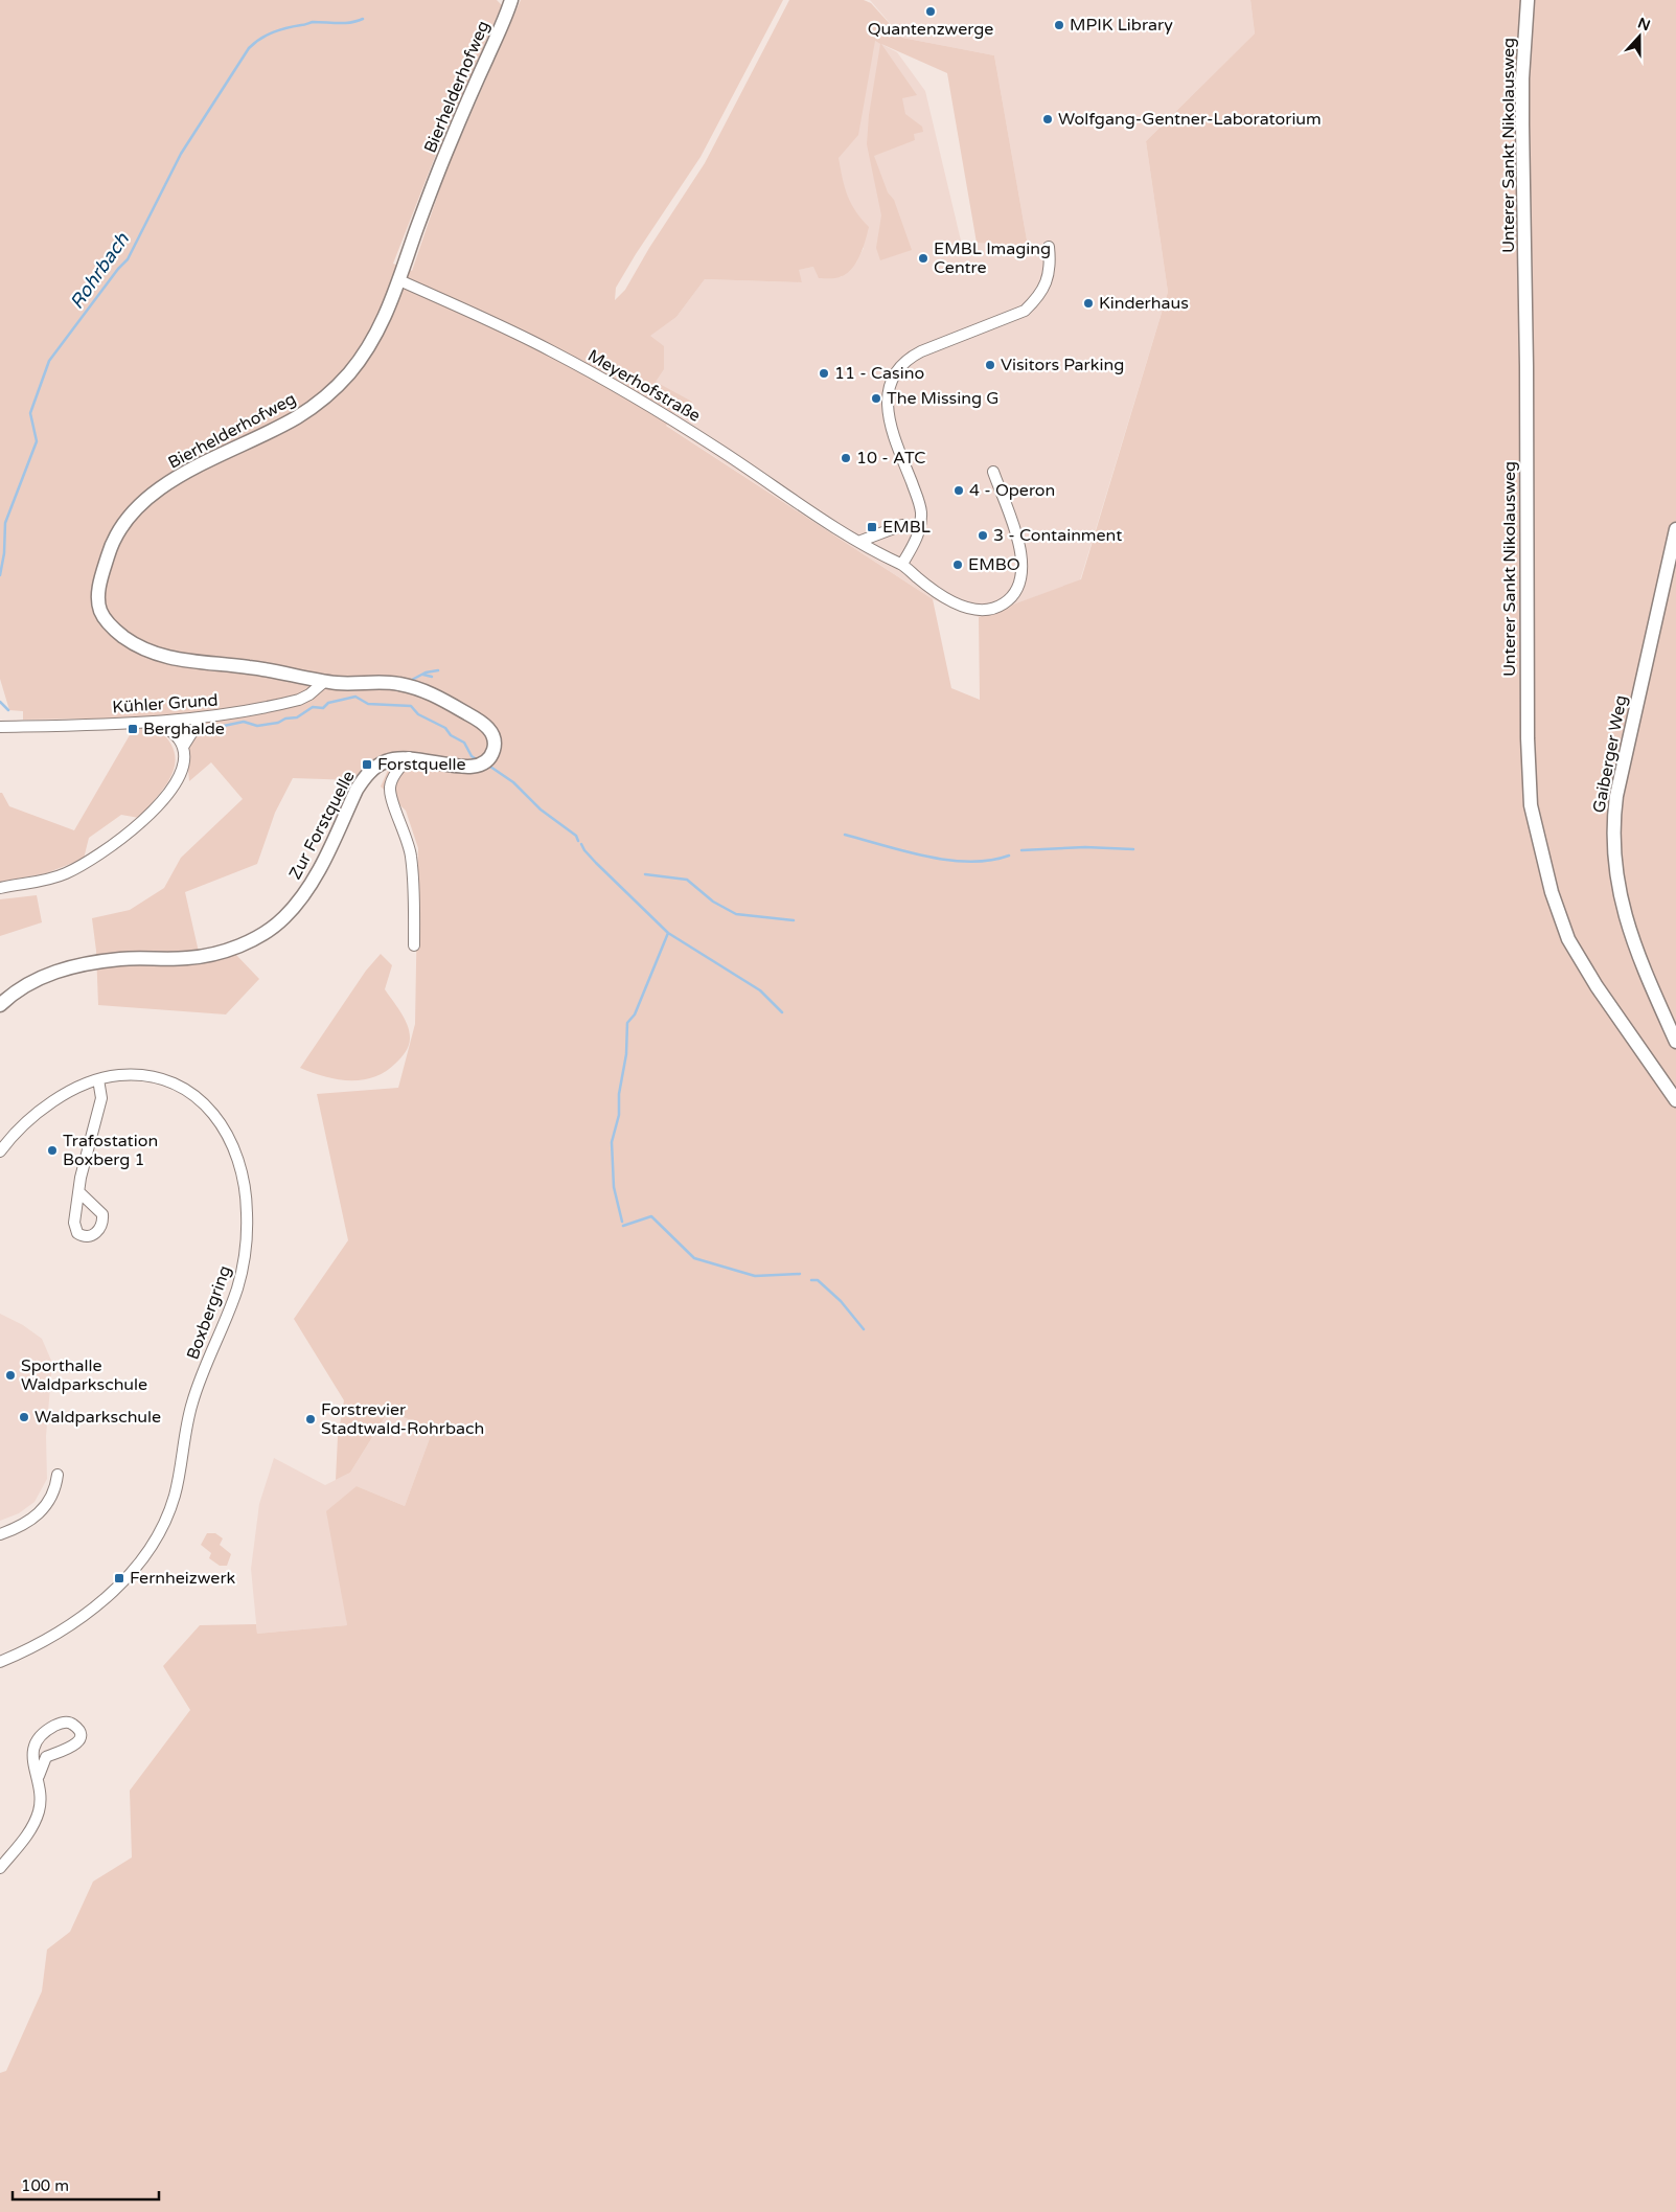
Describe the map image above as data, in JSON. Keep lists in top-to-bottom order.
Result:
{
  "streets": {
    "street": [
      "Bierhelderhofweg",
      "Unterer Sankt Nikolausweg",
      "Meyerhofstraße",
      "Kühler Grund",
      "Gaiberger Weg",
      "Zur Forstquelle",
      "Boxbergring"
    ]
  },
  "crossings": [
    ["Bierhelderhofweg", "Meyerhofstraße"],
    ["Bierhelderhofweg", "Kühler Grund"],
    ["Bierhelderhofweg", "Zur Forstquelle"],
    ["Kühler Grund", "Zur Forstquelle"]
  ],
  "water": ["Rohrbach"],
  "places": {
    "other": [
      "Quantenzwerge",
      "MPIK Library",
      "Wolfgang-Gentner-Laboratorium",
      "EMBL Imaging Centre",
      "Kinderhaus",
      "Visitors Parking",
      "11 - Casino",
      "The Missing G",
      "10 - ATC",
      "4 - Operon",
      "3 - Containment",
      "EMBO",
      "Trafostation Boxberg 1",
      "Sporthalle Waldparkschule",
      "Waldparkschule",
      "Forstrevier Stadtwald-Rohrbach"
    ],
    "transit": [
      "EMBL",
      "Berghalde",
      "Forstquelle",
      "Fernheizwerk"
    ]
  },
  "scale_bar": "100 m",
  "north": "top"
}
